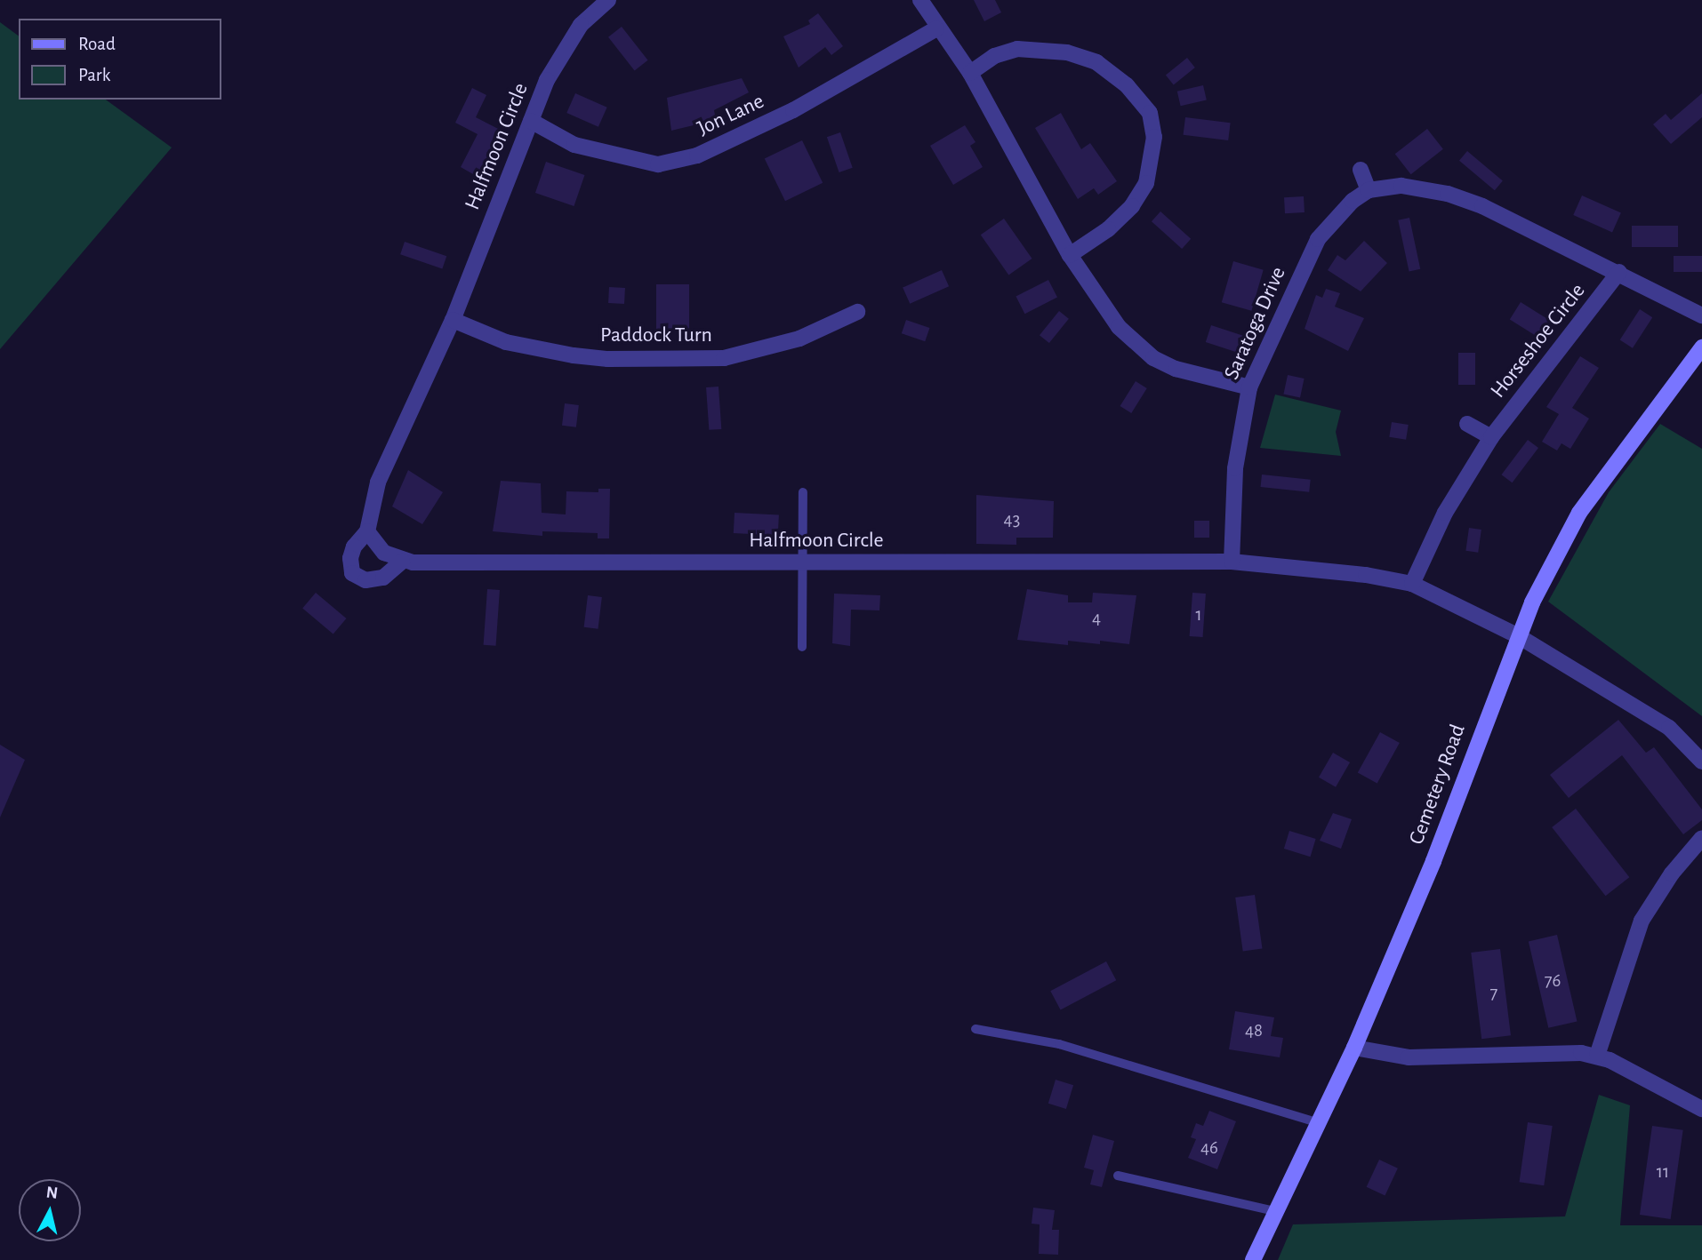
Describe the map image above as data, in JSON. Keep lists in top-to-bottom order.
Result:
{
  "streets": {
    "street": [
      "Jon Lane",
      "Halfmoon Circle",
      "Saratoga Drive",
      "Paddock Turn",
      "Horseshoe Circle",
      "Cemetery Road"
    ]
  },
  "crossings": [
    ["Jon Lane", "Halfmoon Circle"],
    ["Halfmoon Circle", "Saratoga Drive"],
    ["Halfmoon Circle", "Paddock Turn"]
  ],
  "house_numbers": [
    "43",
    "1",
    "4",
    "76",
    "7",
    "48",
    "46",
    "11"
  ],
  "legend": ["Road", "Park"],
  "north": "top"
}
